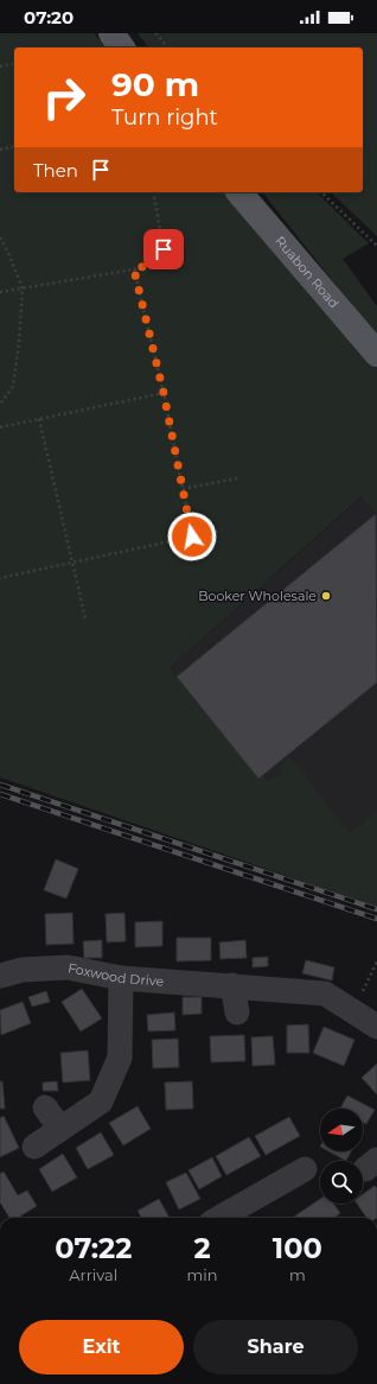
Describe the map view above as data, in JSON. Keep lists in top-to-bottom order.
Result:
{
  "streets": {
    "main road": ["Ruabon Road"],
    "street": ["Foxwood Drive"]
  },
  "places": ["Booker Wholesale"],
  "north": "left",
  "page": {
    "status": "07:20",
    "turn": ["90 m", "Turn right"],
    "then": "Then",
    "eta": [
      "07:22",
      "Arrival",
      "2",
      "min",
      "100",
      "m"
    ],
    "buttons": ["Exit", "Share"]
  }
}
